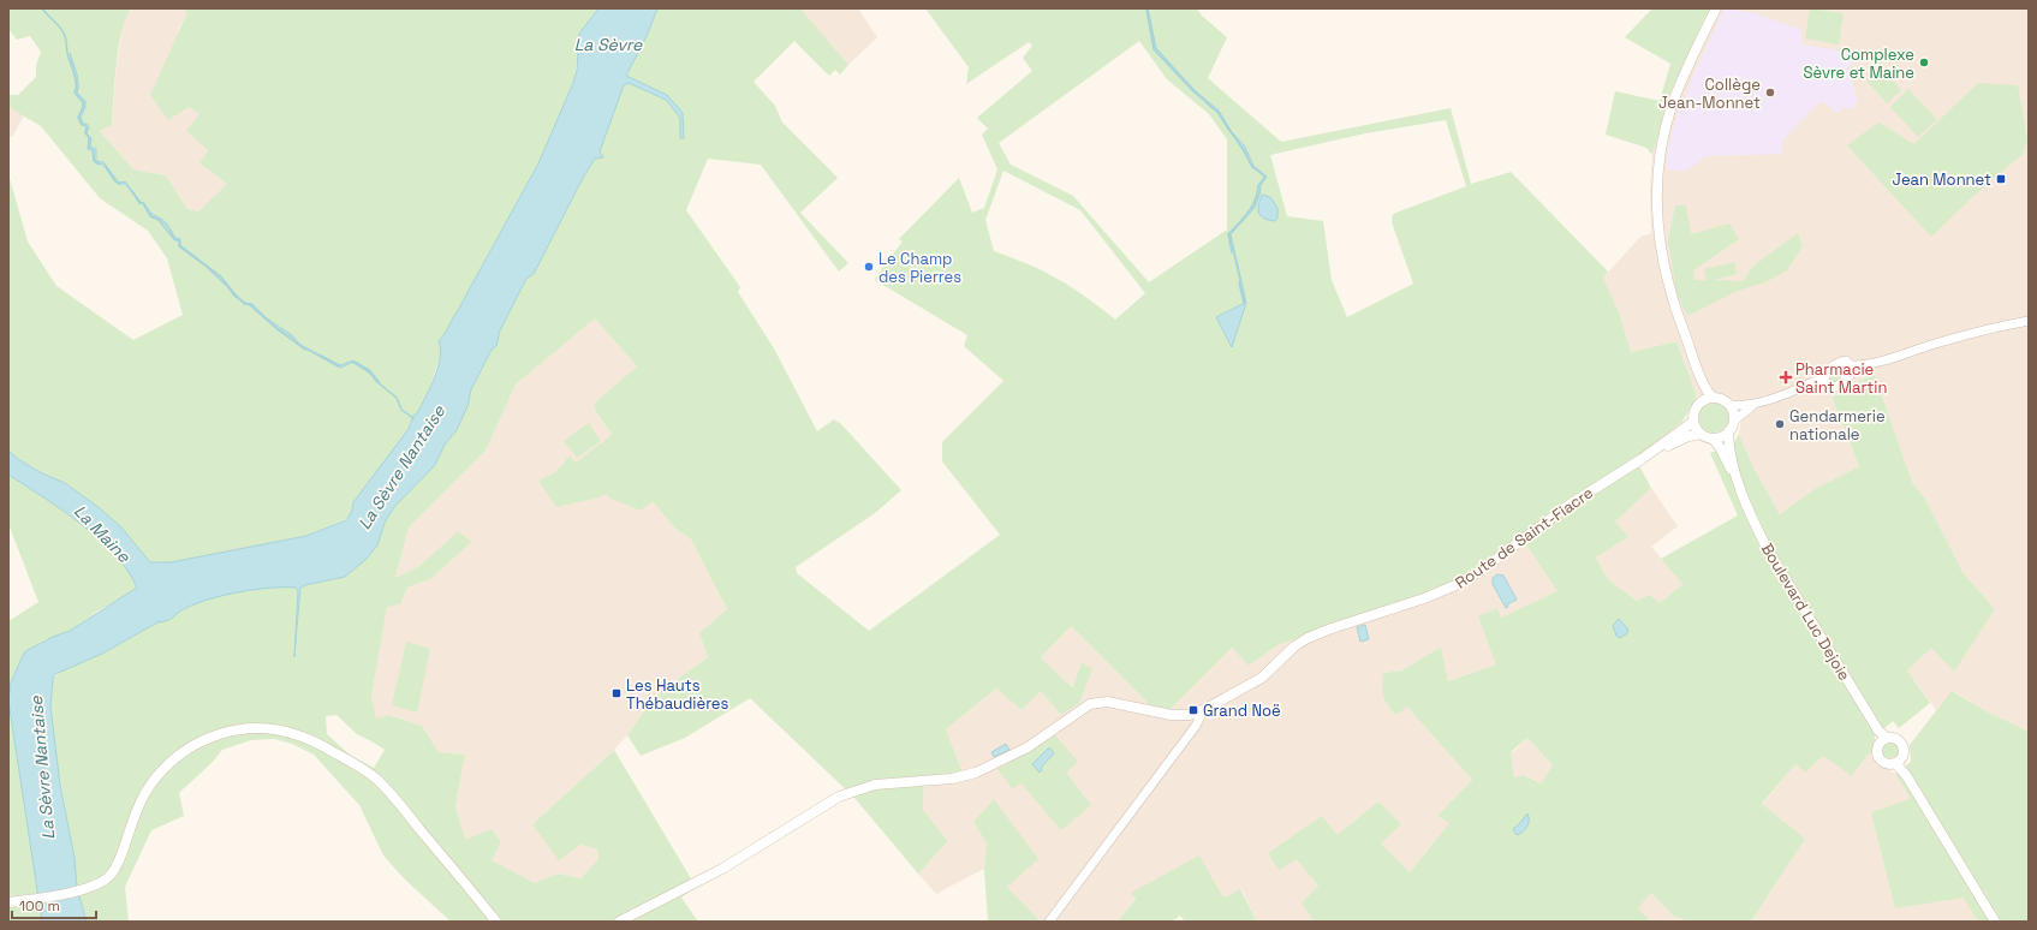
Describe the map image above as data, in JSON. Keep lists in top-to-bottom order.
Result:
{
  "streets": {
    "main road": ["Route de Saint-Fiacre", "Boulevard Luc Dejoie"]
  },
  "crossings": [
    ["Route de Saint-Fiacre", "Boulevard Luc Dejoie"]
  ],
  "water": ["La Sèvre", "La Sèvre Nantaise", "La Maine"],
  "places": {
    "other": [
      "Complexe Sèvre et Maine",
      "Collège Jean-Monnet",
      "Le Champ des Pierres",
      "Gendarmerie nationale"
    ],
    "transit": ["Jean Monnet", "Les Hauts Thébaudières", "Grand Noë"],
    "health": ["Pharmacie Saint Martin"]
  },
  "scale_bar": "100 m"
}
